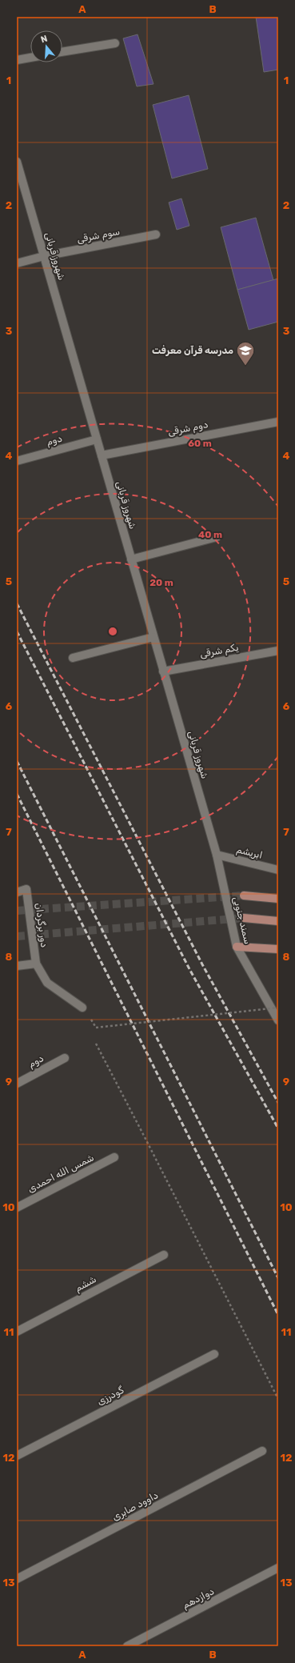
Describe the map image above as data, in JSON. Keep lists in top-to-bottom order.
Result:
{
  "streets": {
    "street": [
      "سوم شرقی",
      "شهروز قربانی",
      "دوم شرقی",
      "دوم",
      "یکم شرقی",
      "ابریشم",
      "سمند جنوبی",
      "دور برگردان",
      "شمس الله احمدی",
      "ششم",
      "گودرزی",
      "داوود صابری",
      "دوازدهم"
    ]
  },
  "crossings": [
    ["سوم شرقی", "شهروز قربانی"],
    ["شهروز قربانی", "دوم شرقی"],
    ["شهروز قربانی", "دوم"],
    ["شهروز قربانی", "یکم شرقی"],
    ["شهروز قربانی", "ابریشم"],
    ["شهروز قربانی", "سمند جنوبی"],
    ["ابریشم", "سمند جنوبی"]
  ],
  "places": {
    "school or university": ["مدرسه قرآن معرفت"]
  },
  "north": "top",
  "grid": {
    "columns": ["A", "B"],
    "rows": [
      "1",
      "2",
      "3",
      "4",
      "5",
      "6",
      "7",
      "8",
      "9",
      "10",
      "11",
      "12",
      "13"
    ]
  },
  "rings": ["60 m", "40 m", "20 m"]
}
